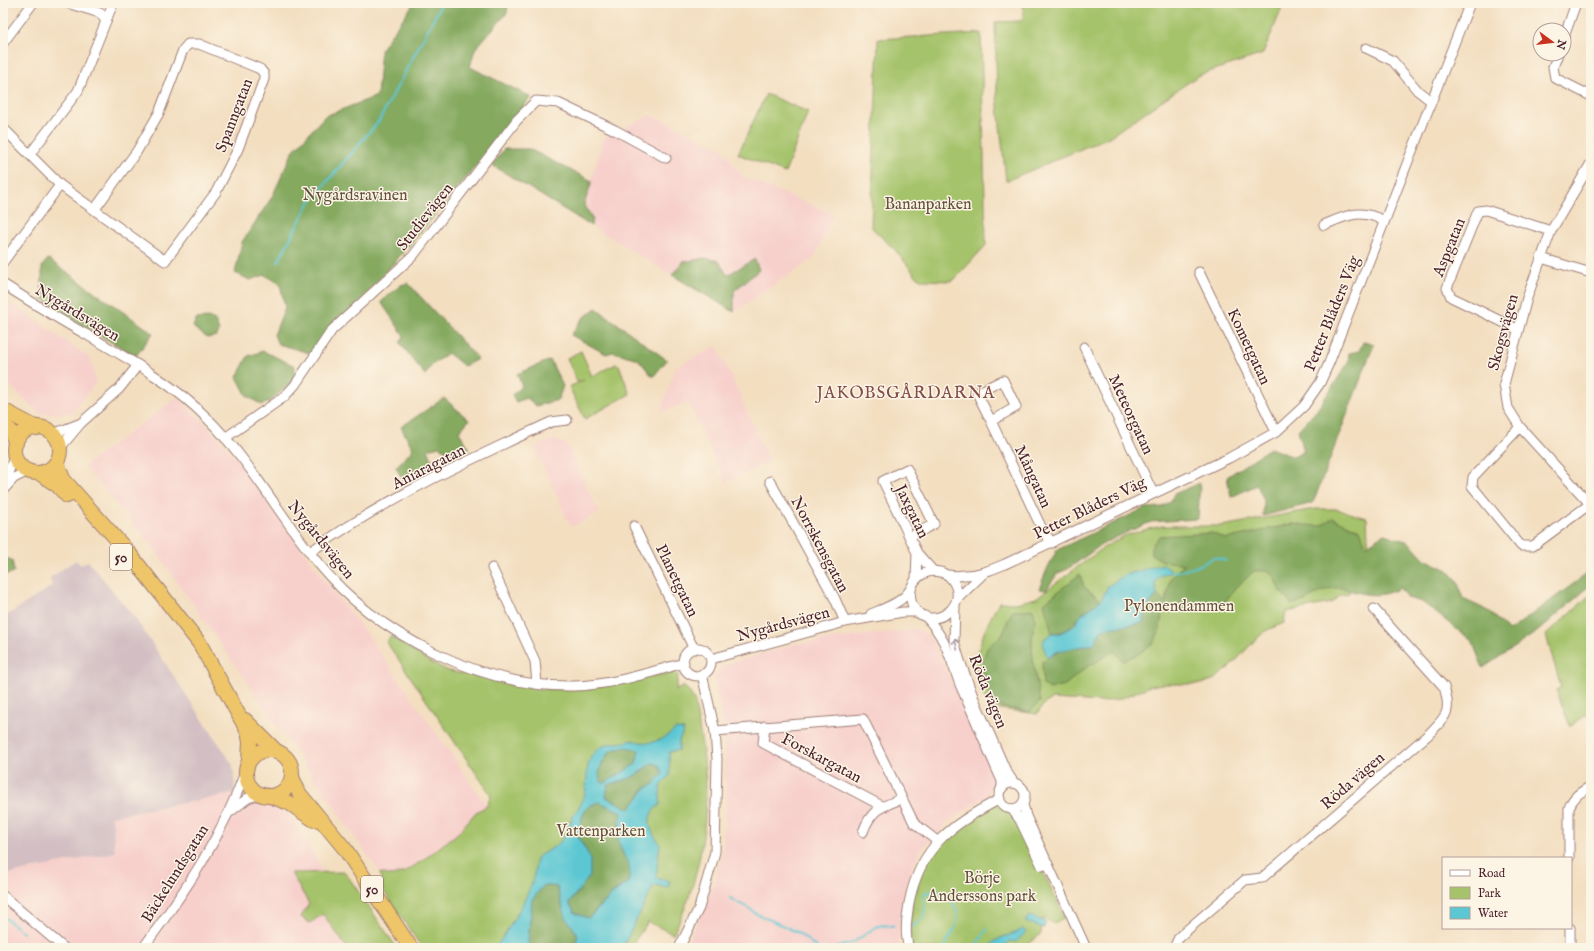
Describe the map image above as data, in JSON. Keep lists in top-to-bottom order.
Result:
{
  "streets": {
    "highway": ["50"],
    "street": [
      "Spanngatan",
      "Studievägen",
      "Aspgatan",
      "Nygårdsvägen",
      "Petter Blåders Väg",
      "Skogsvägen",
      "Kometgatan",
      "Meteorgatan",
      "Aniaragatan",
      "Mångatan",
      "Jaxgatan",
      "Norrskensgatan",
      "Planetgatan",
      "Röda vägen",
      "Forskargatan",
      "Bäckelundsgatan"
    ]
  },
  "crossings": [
    ["Studievägen", "Nygårdsvägen"],
    ["Aspgatan", "Skogsvägen"],
    ["Nygårdsvägen", "Petter Blåders Väg"],
    ["Nygårdsvägen", "Aniaragatan"],
    ["Nygårdsvägen", "Jaxgatan"],
    ["Nygårdsvägen", "Norrskensgatan"],
    ["Nygårdsvägen", "Planetgatan"],
    ["Nygårdsvägen", "Röda vägen"],
    ["Petter Blåders Väg", "Kometgatan"],
    ["Petter Blåders Väg", "Meteorgatan"],
    ["Petter Blåders Väg", "Mångatan"],
    ["Petter Blåders Väg", "Jaxgatan"],
    ["Petter Blåders Väg", "Röda vägen"],
    ["Jaxgatan", "Röda vägen"],
    ["50", "Bäckelundsgatan"]
  ],
  "districts": ["JAKOBSGÅRDARNA"],
  "parks": [
    "Nygårdsravinen",
    "Bananparken",
    "Pylonendammen",
    "Vattenparken",
    "Börje Anderssons park"
  ],
  "legend": ["Road", "Park", "Water"],
  "north": "right"
}
